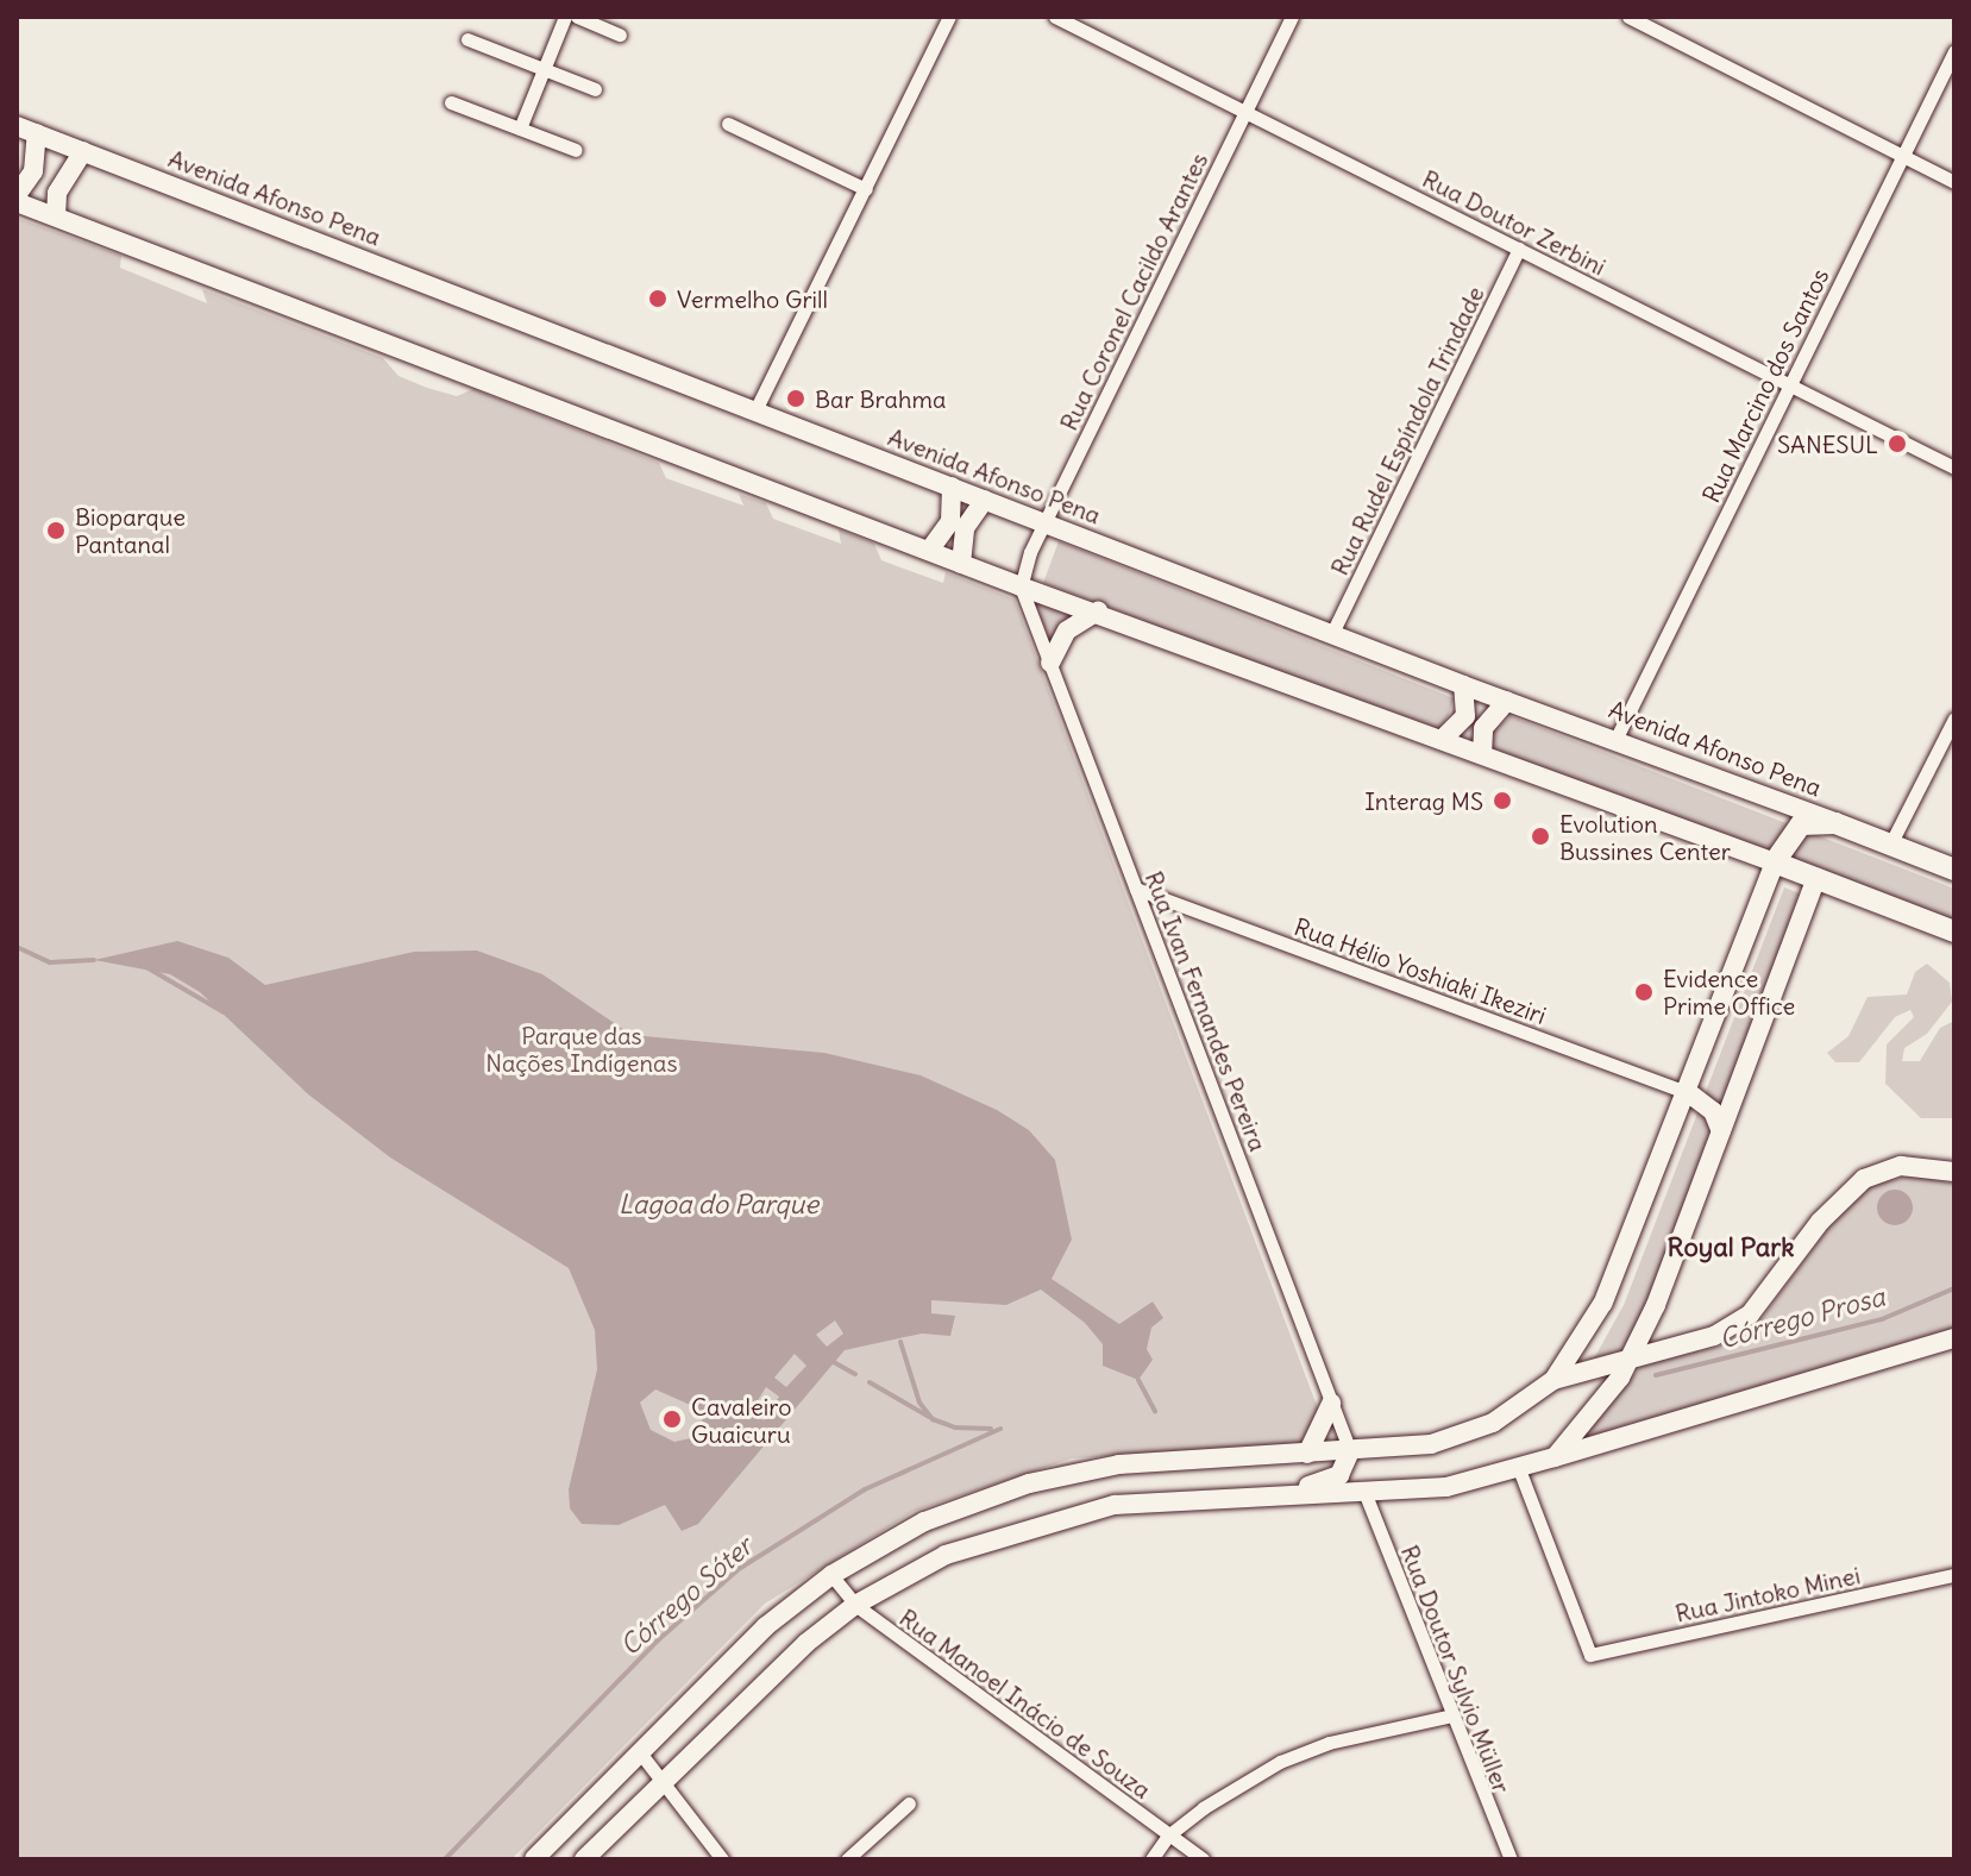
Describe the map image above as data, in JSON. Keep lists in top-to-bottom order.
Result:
{
  "streets": {
    "main road": ["Avenida Afonso Pena"],
    "street": [
      "Rua Doutor Zerbini",
      "Rua Coronel Cacildo Arantes",
      "Rua Marcino dos Santos",
      "Rua Rudel Espíndola Trindade",
      "Rua Hélio Yoshiaki Ikeziri",
      "Rua Ivan Fernandes Pereira",
      "Rua Jintoko Minei",
      "Rua Doutor Sylvio Müller",
      "Rua Manoel Inácio de Souza"
    ]
  },
  "crossings": [
    ["Avenida Afonso Pena", "Rua Coronel Cacildo Arantes"],
    ["Avenida Afonso Pena", "Rua Marcino dos Santos"],
    ["Avenida Afonso Pena", "Rua Rudel Espíndola Trindade"],
    ["Rua Doutor Zerbini", "Rua Coronel Cacildo Arantes"],
    ["Rua Doutor Zerbini", "Rua Marcino dos Santos"],
    ["Rua Doutor Zerbini", "Rua Rudel Espíndola Trindade"],
    ["Rua Coronel Cacildo Arantes", "Rua Ivan Fernandes Pereira"],
    ["Rua Hélio Yoshiaki Ikeziri", "Rua Ivan Fernandes Pereira"]
  ],
  "districts": ["Royal Park"],
  "water": ["Lagoa do Parque", "Córrego Prosa", "Córrego Sóter"],
  "parks": ["Parque das Nações Indígenas"],
  "places": [
    "Vermelho Grill",
    "Bar Brahma",
    "SANESUL",
    "Bioparque Pantanal",
    "Interag MS",
    "Evolution Bussines Center",
    "Evidence Prime Office",
    "Cavaleiro Guaicuru"
  ]
}
